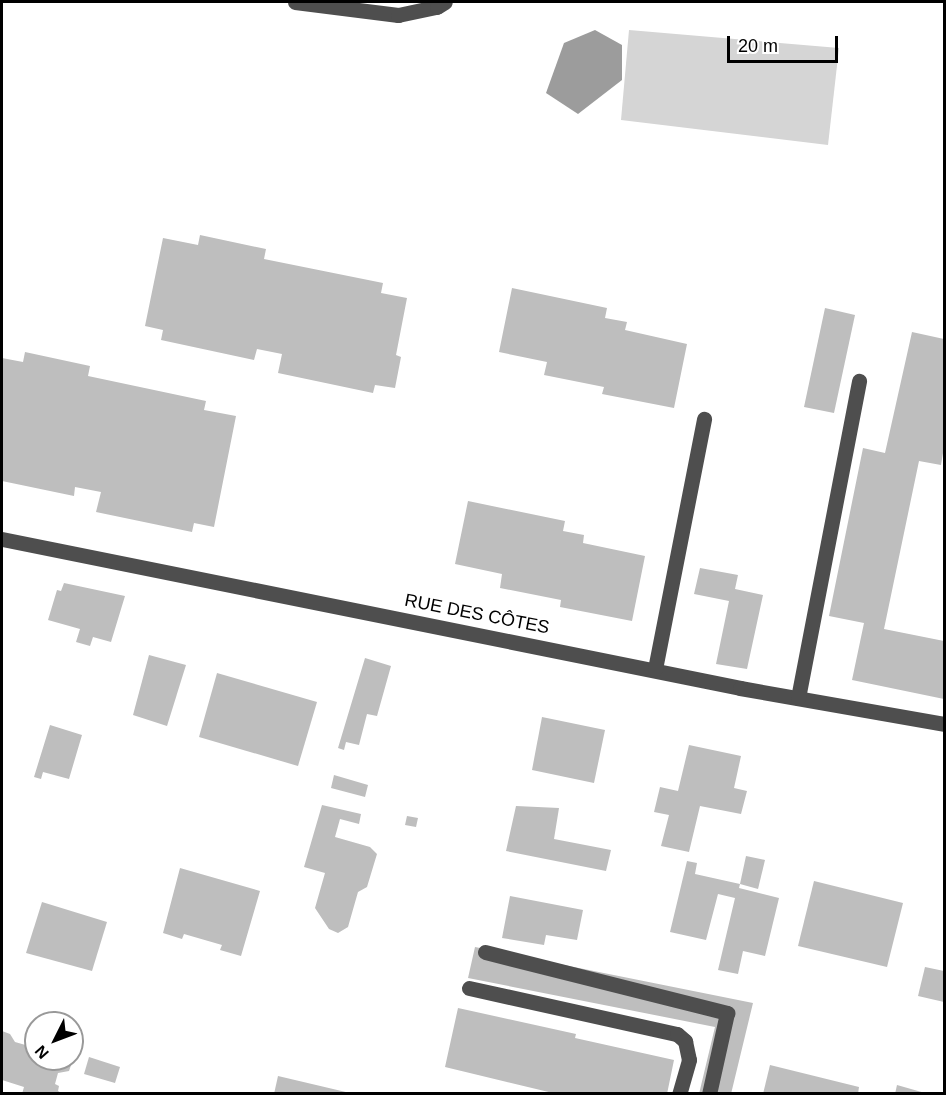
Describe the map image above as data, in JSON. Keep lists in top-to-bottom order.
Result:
{
  "streets": {
    "street": ["RUE DES CÔTES"]
  },
  "scale_bar": "20 m",
  "north": "bottom left"
}
